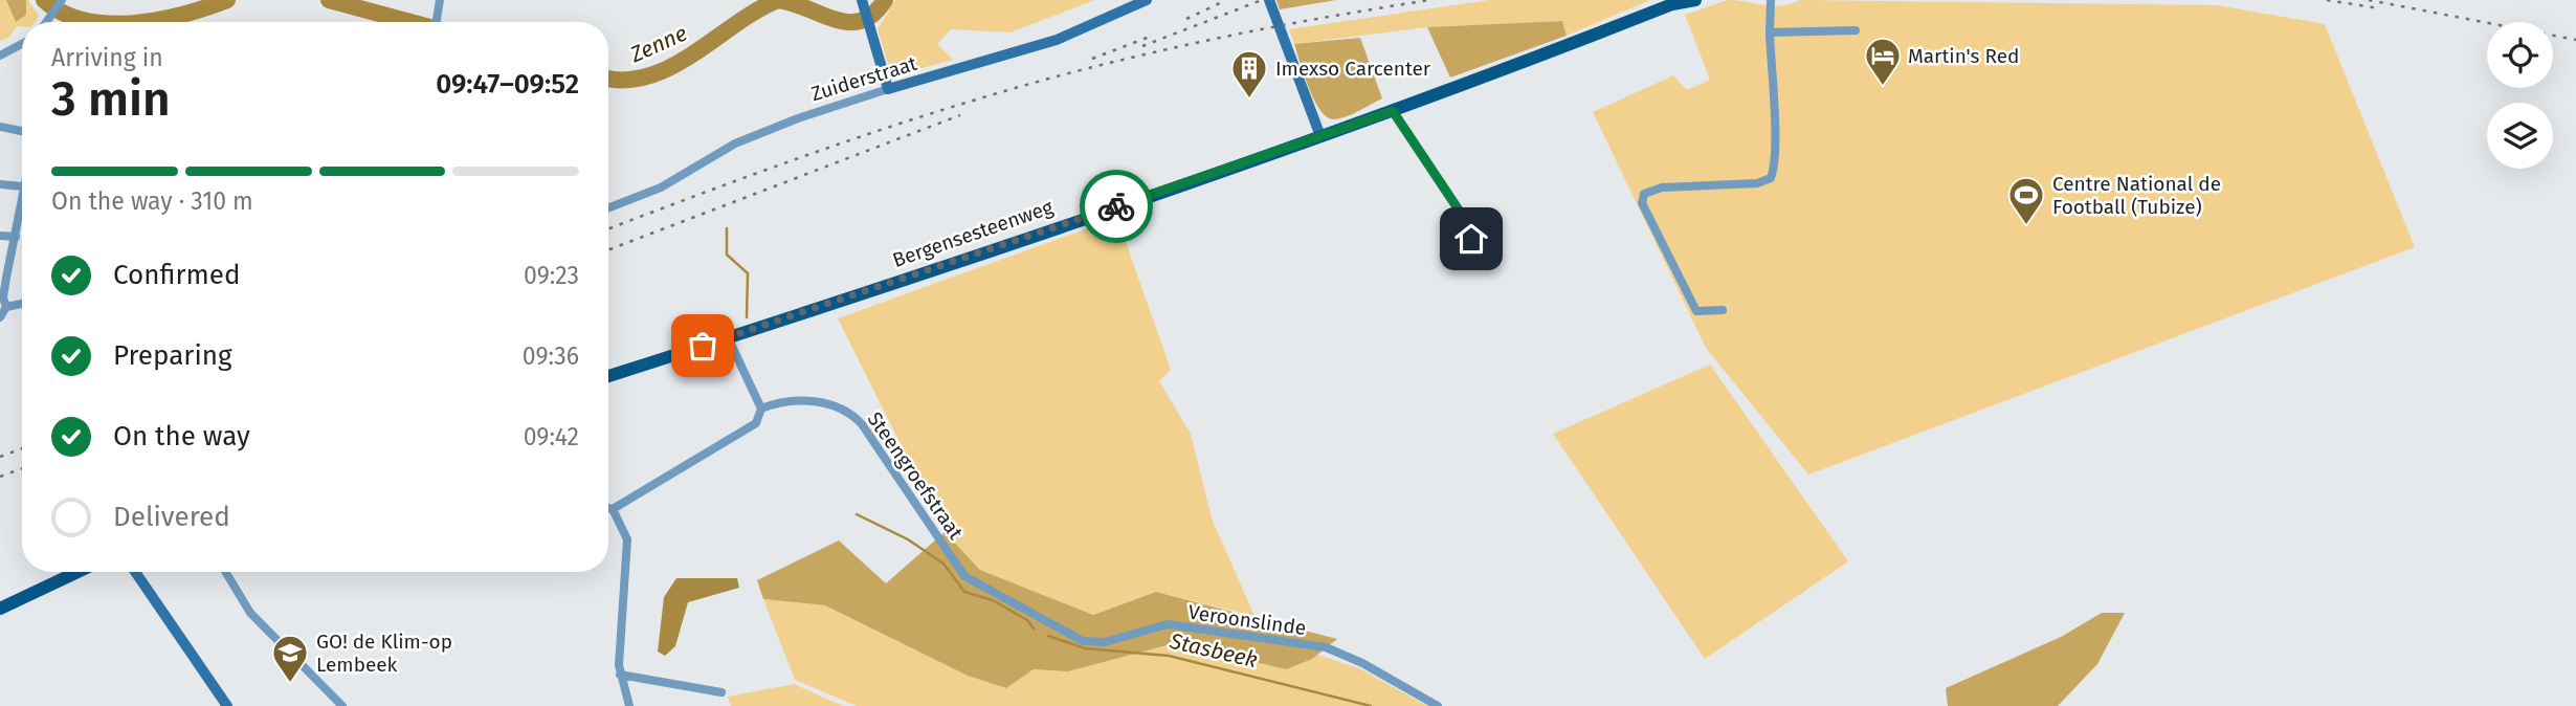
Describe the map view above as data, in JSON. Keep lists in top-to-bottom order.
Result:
{
  "streets": {
    "main road": ["Bergensesteenweg"],
    "street": ["Zuiderstraat", "Steengroefstraat", "Veroonslinde"]
  },
  "crossings": [
    ["Steengroefstraat", "Veroonslinde"]
  ],
  "water": ["Zenne", "Stasbeek"],
  "places": {
    "hotel": ["Martin's Red"],
    "building": ["Imexso Carcenter"],
    "sports": ["Centre National de Football (Tubize)"],
    "school or university": ["GO! de Klim-op Lembeek"]
  },
  "page": {
    "heading": ["3 min", "Arriving in", "09:47–09:52"],
    "bar": "On the way · 310 m",
    "list": [
      ["Confirmed", "09:23"],
      ["Preparing", "09:36"],
      ["On the way", "09:42"],
      "Delivered"
    ]
  }
}
